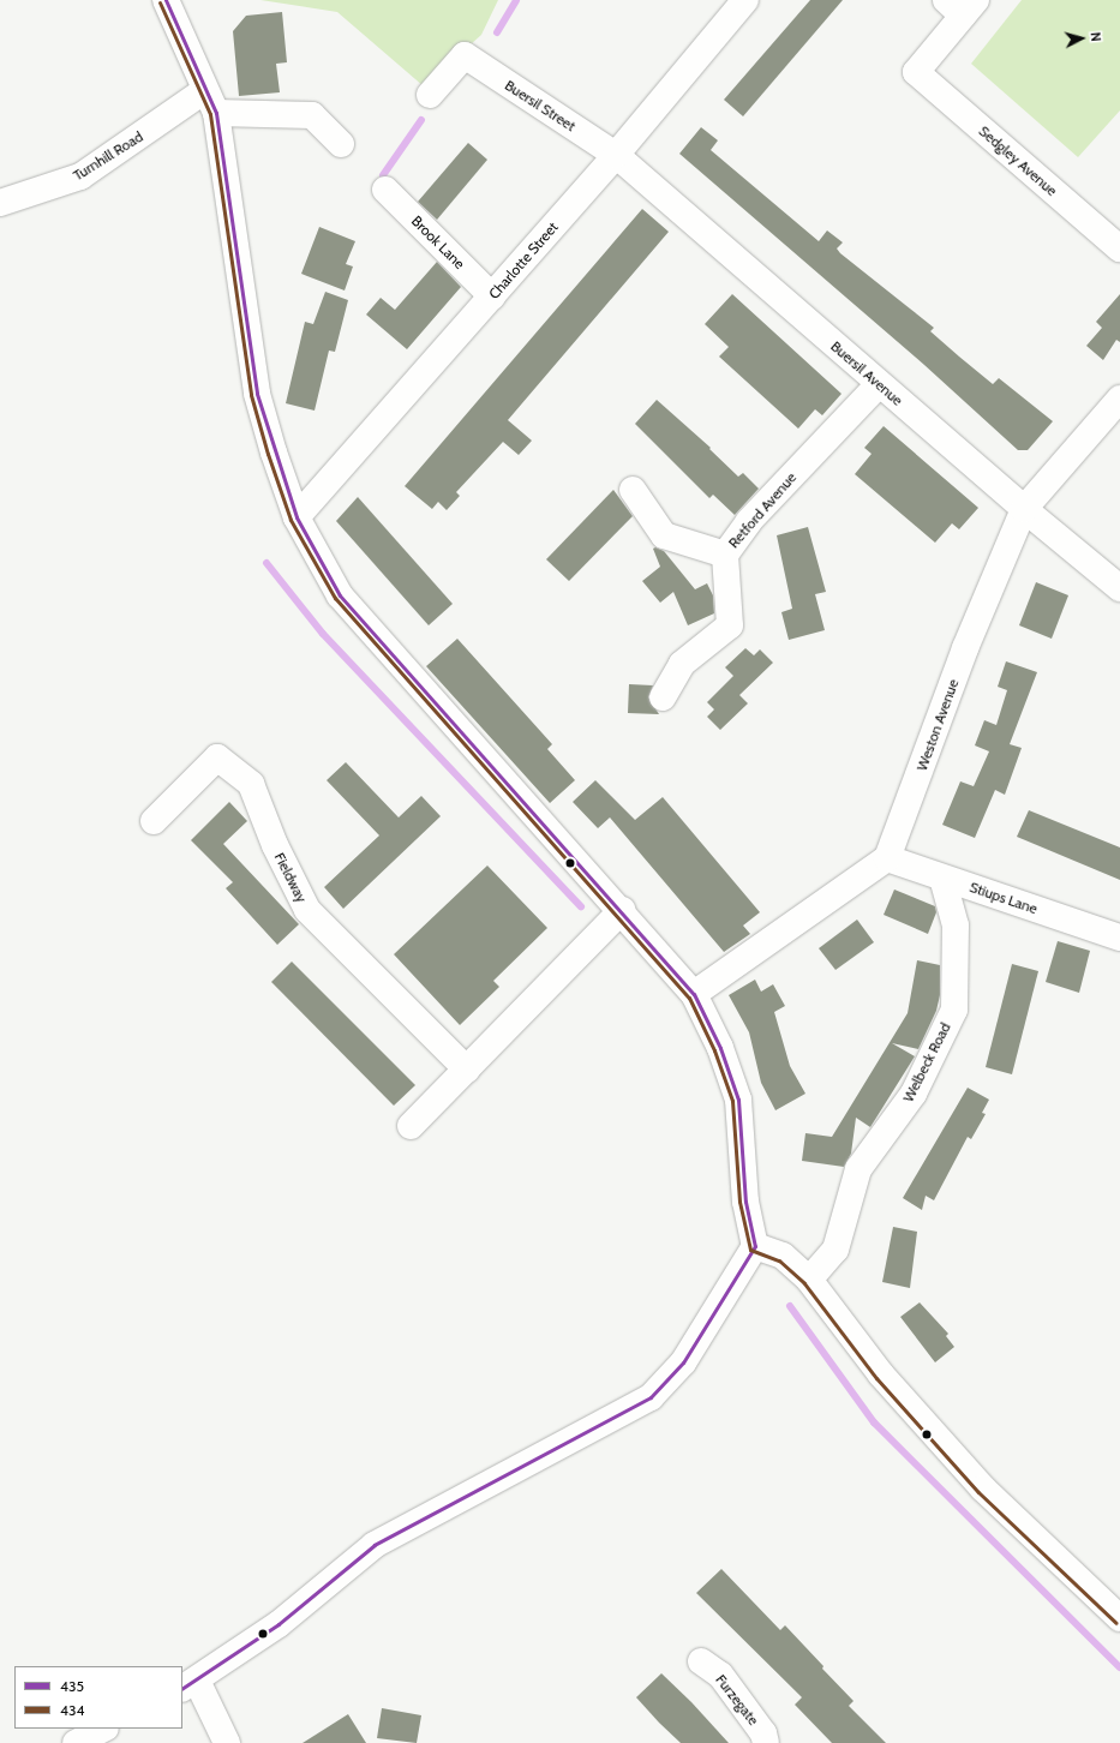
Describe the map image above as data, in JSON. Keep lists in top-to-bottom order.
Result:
{
  "streets": {
    "street": [
      "Buersil Street",
      "Turnhill Road",
      "Sedgley Avenue",
      "Brook Lane",
      "Charlotte Street",
      "Buersil Avenue",
      "Retford Avenue",
      "Weston Avenue",
      "Fieldway",
      "Stiups Lane",
      "Welbeck Road",
      "Furzegate"
    ]
  },
  "crossings": [
    ["Buersil Street", "Charlotte Street"],
    ["Buersil Street", "Buersil Avenue"],
    ["Brook Lane", "Charlotte Street"],
    ["Charlotte Street", "Buersil Avenue"],
    ["Buersil Avenue", "Retford Avenue"],
    ["Buersil Avenue", "Weston Avenue"],
    ["Weston Avenue", "Stiups Lane"],
    ["Stiups Lane", "Welbeck Road"]
  ],
  "lines": ["transit line 435", "transit line 434"],
  "legend": ["435", "434"],
  "north": "right"
}
